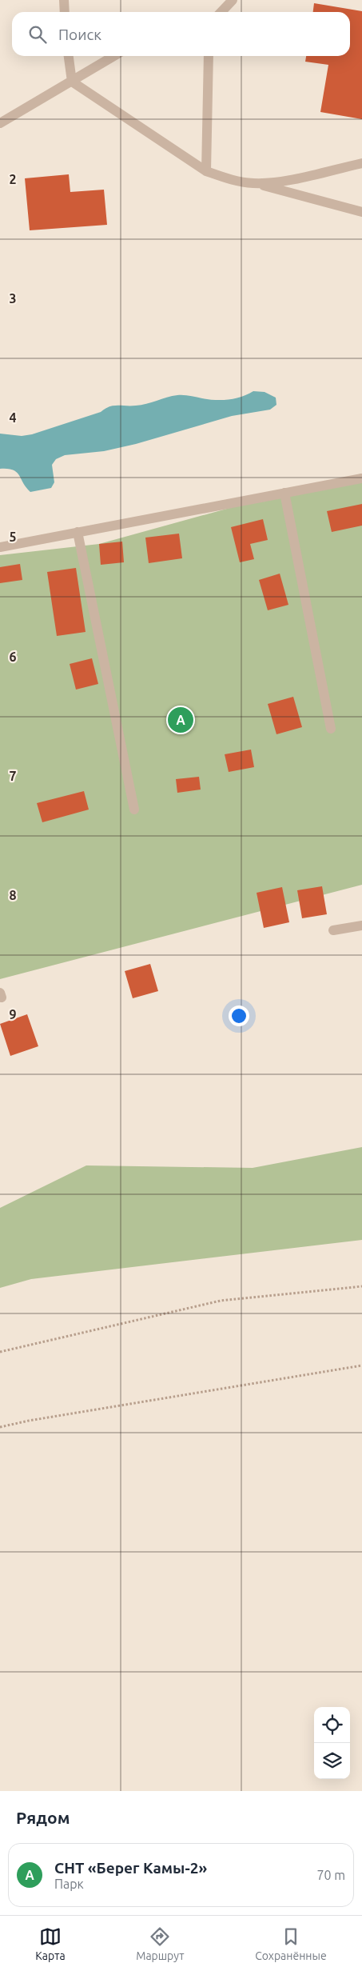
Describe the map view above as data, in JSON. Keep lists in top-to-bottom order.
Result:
{
  "page": {
    "search": "Поиск",
    "pins": "A",
    "heading": "Рядом",
    "list": [
      {
        "mark": "A",
        "name": "СНТ «Берег Камы-2»",
        "note": "Парк",
        "value": "70 m"
      }
    ],
    "nav": ["Карта", "Маршрут", "Сохранённые"]
  },
  "grid": {
    "rows": [
      "2",
      "3",
      "4",
      "5",
      "6",
      "7",
      "8",
      "9"
    ]
  }
}
